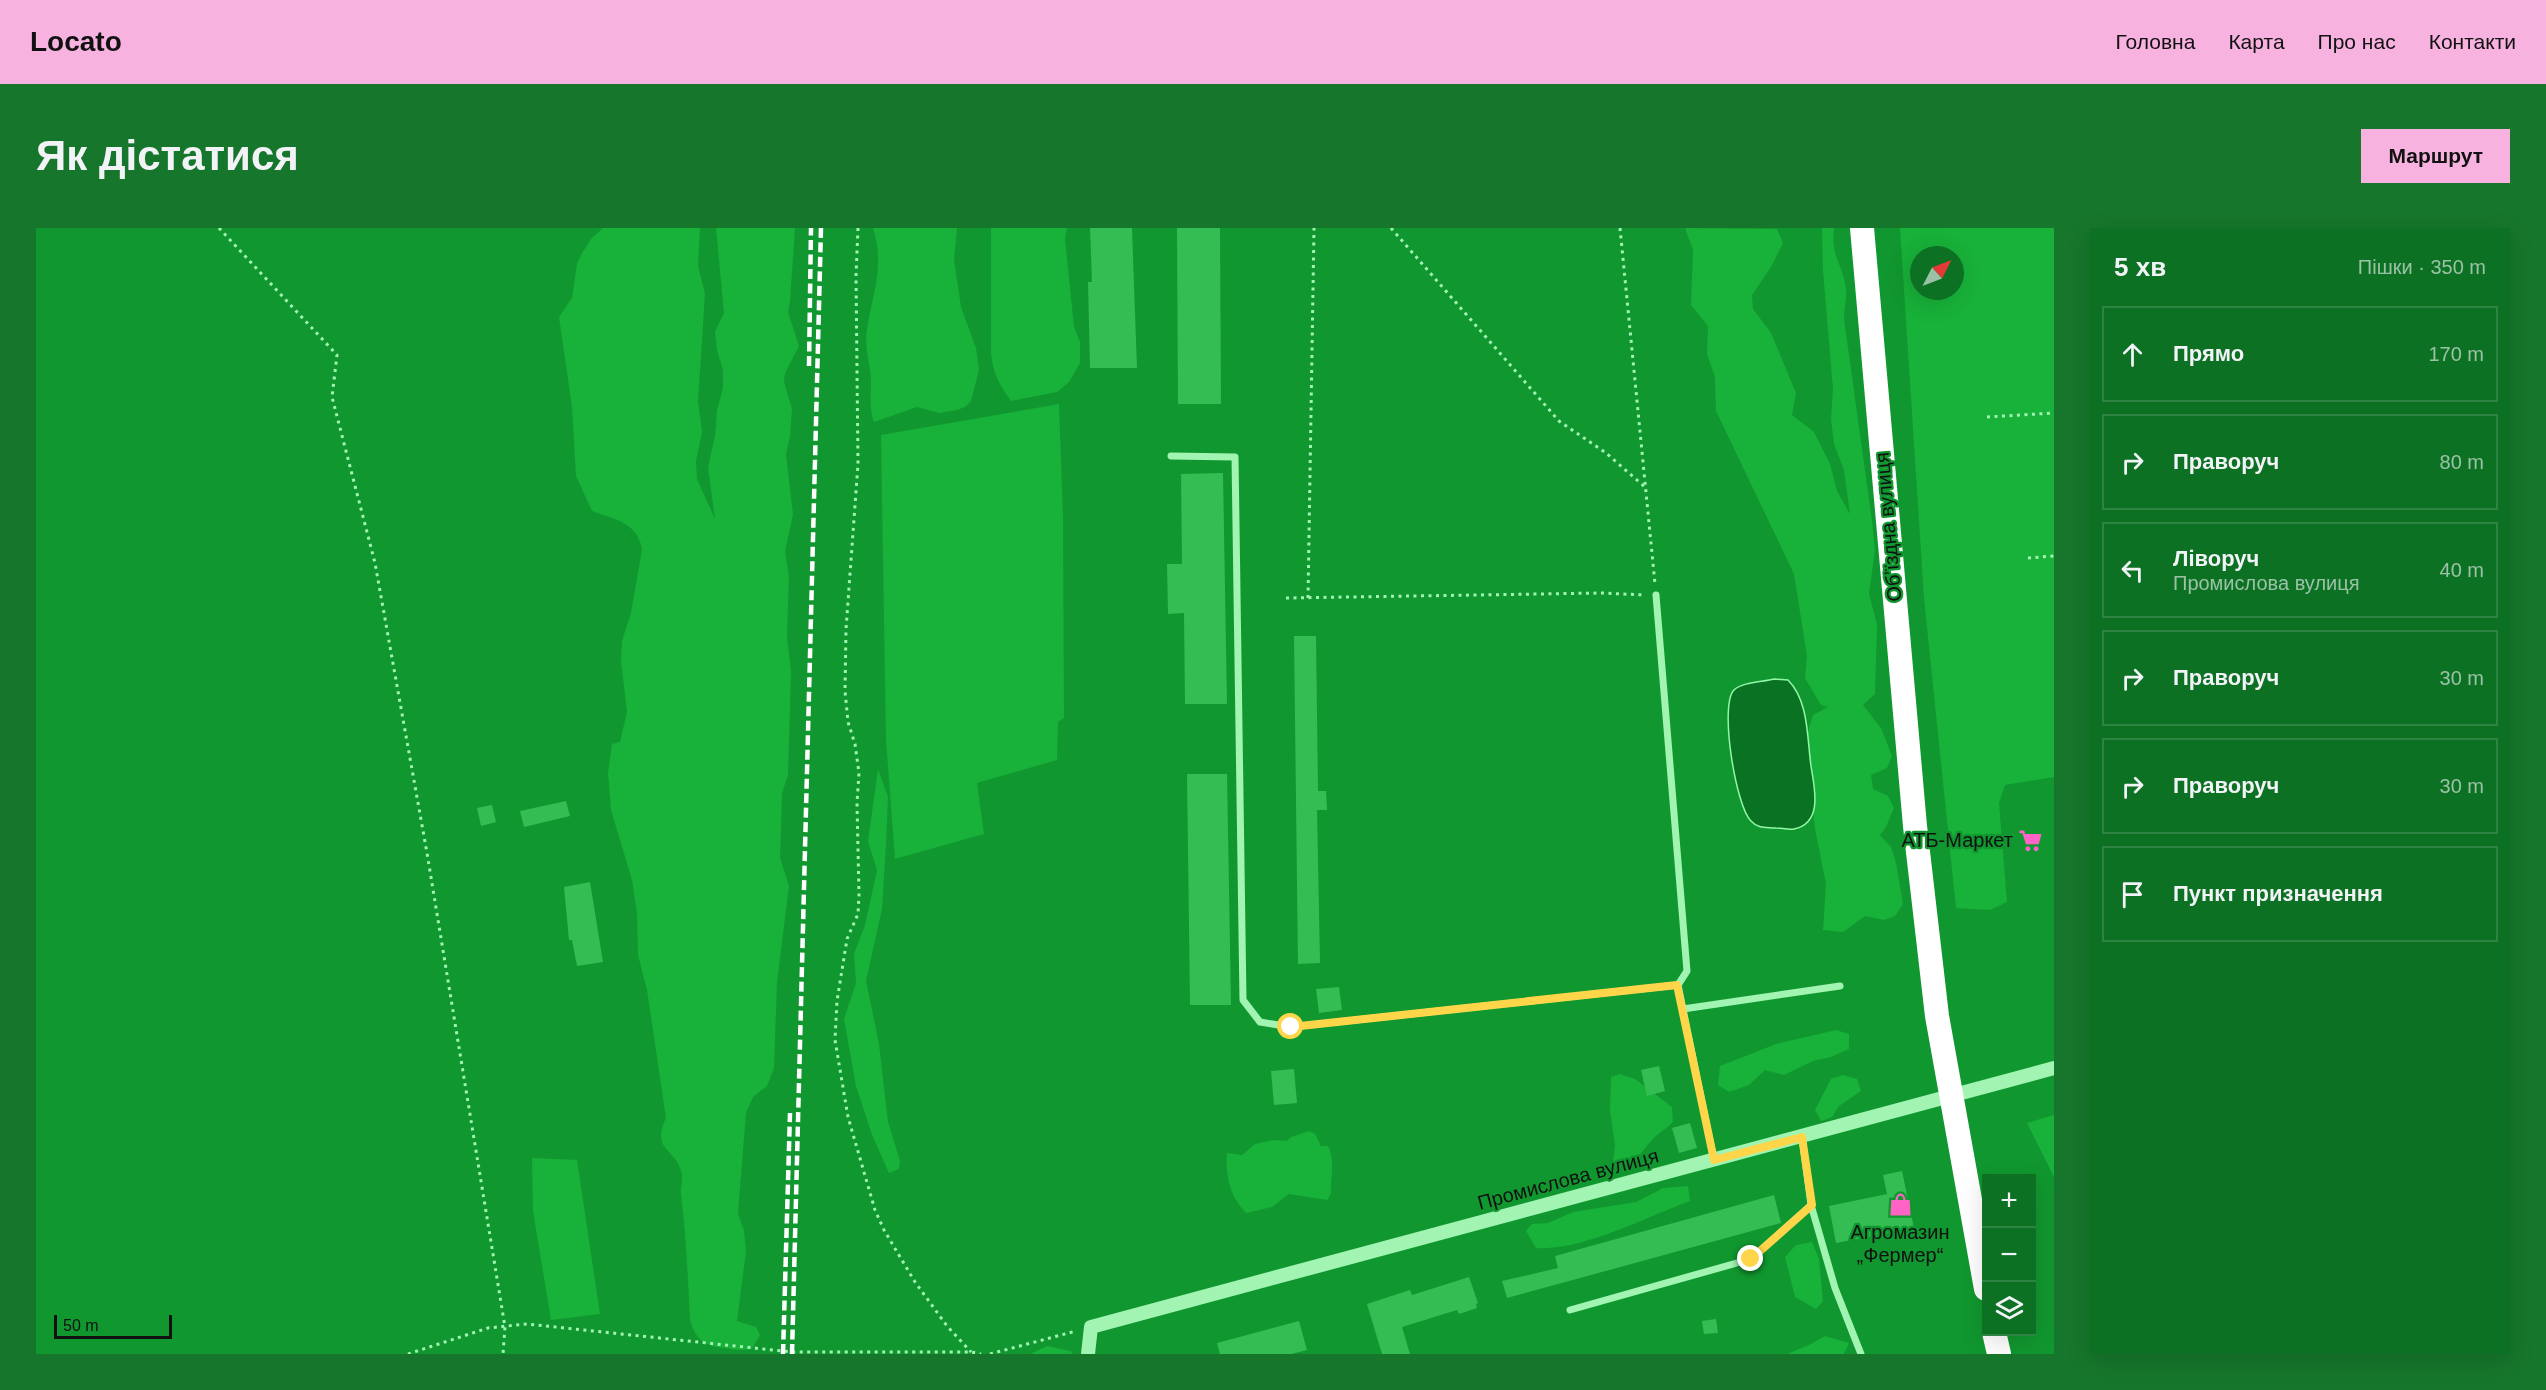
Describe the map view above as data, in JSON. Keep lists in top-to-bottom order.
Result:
{
  "streets": {
    "highway": ["Обʼїздна вулиця"],
    "street": ["Промислова вулиця"]
  },
  "crossings": [
    ["Обʼїздна вулиця", "Промислова вулиця"]
  ],
  "places": {
    "supermarket": ["АТБ-Маркет"],
    "shop": ["Агромазин „Фермер“"]
  },
  "scale_bar": "50 m",
  "north": "top right",
  "page": {
    "header": "Locato",
    "nav": [
      "Головна",
      "Карта",
      "Про нас",
      "Контакти"
    ],
    "buttons": "Маршрут",
    "title": "Як дістатися",
    "heading": ["5 хв", "Пішки · 350 m"],
    "list": [
      ["Прямо", "170 m"],
      ["Праворуч", "80 m"],
      ["Ліворуч", "Промислова вулиця", "40 m"],
      ["Праворуч", "30 m"],
      ["Праворуч", "30 m"],
      "Пункт призначення"
    ],
    "map_buttons": ["+", "−"],
    "scale": "50 m"
  }
}
